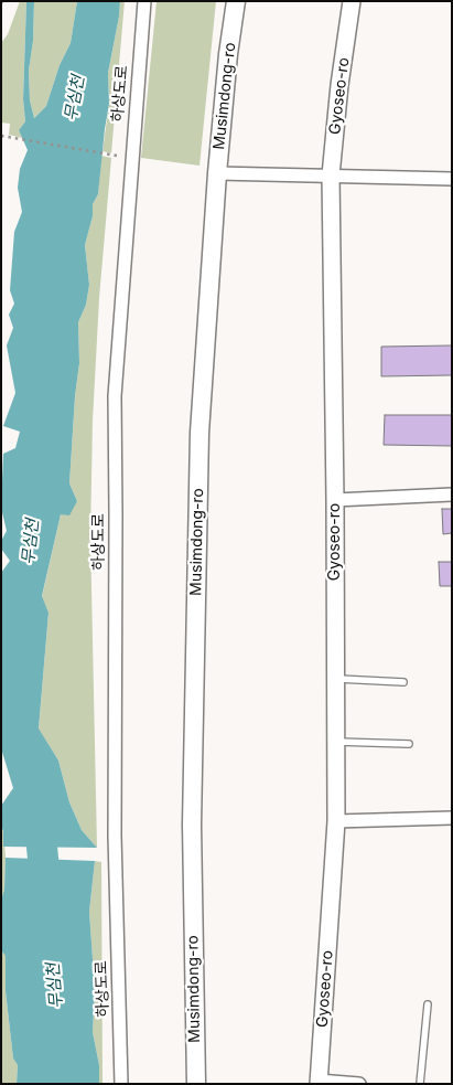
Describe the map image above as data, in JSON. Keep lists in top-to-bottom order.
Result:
{
  "streets": {
    "main road": ["Musimdong-ro"],
    "street": ["하상도로", "Gyoseo-ro"]
  },
  "water": ["무심천"]
}
